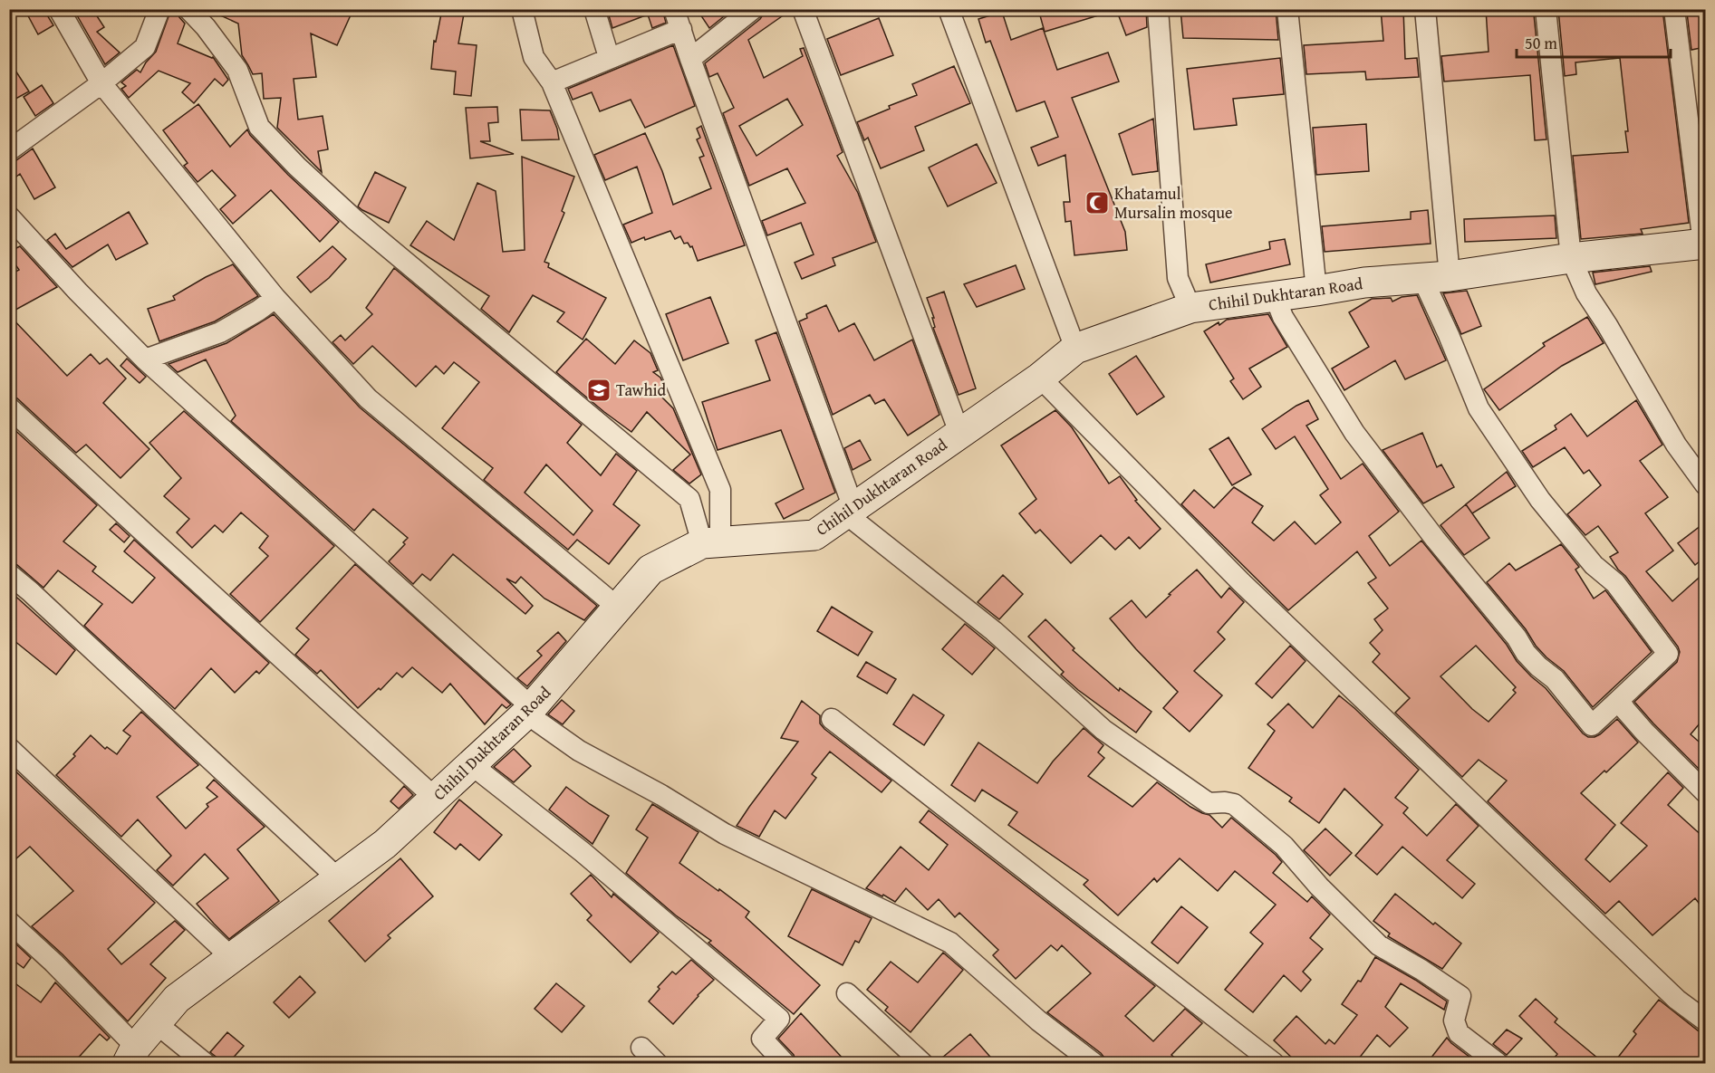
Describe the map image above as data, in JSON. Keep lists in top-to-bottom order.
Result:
{
  "streets": {
    "street": ["Chihil Dukhtaran Road"]
  },
  "places": {
    "mosque": ["Khatamul Mursalin mosque"],
    "school or university": ["Tawhid"]
  },
  "scale_bar": "50 m"
}
